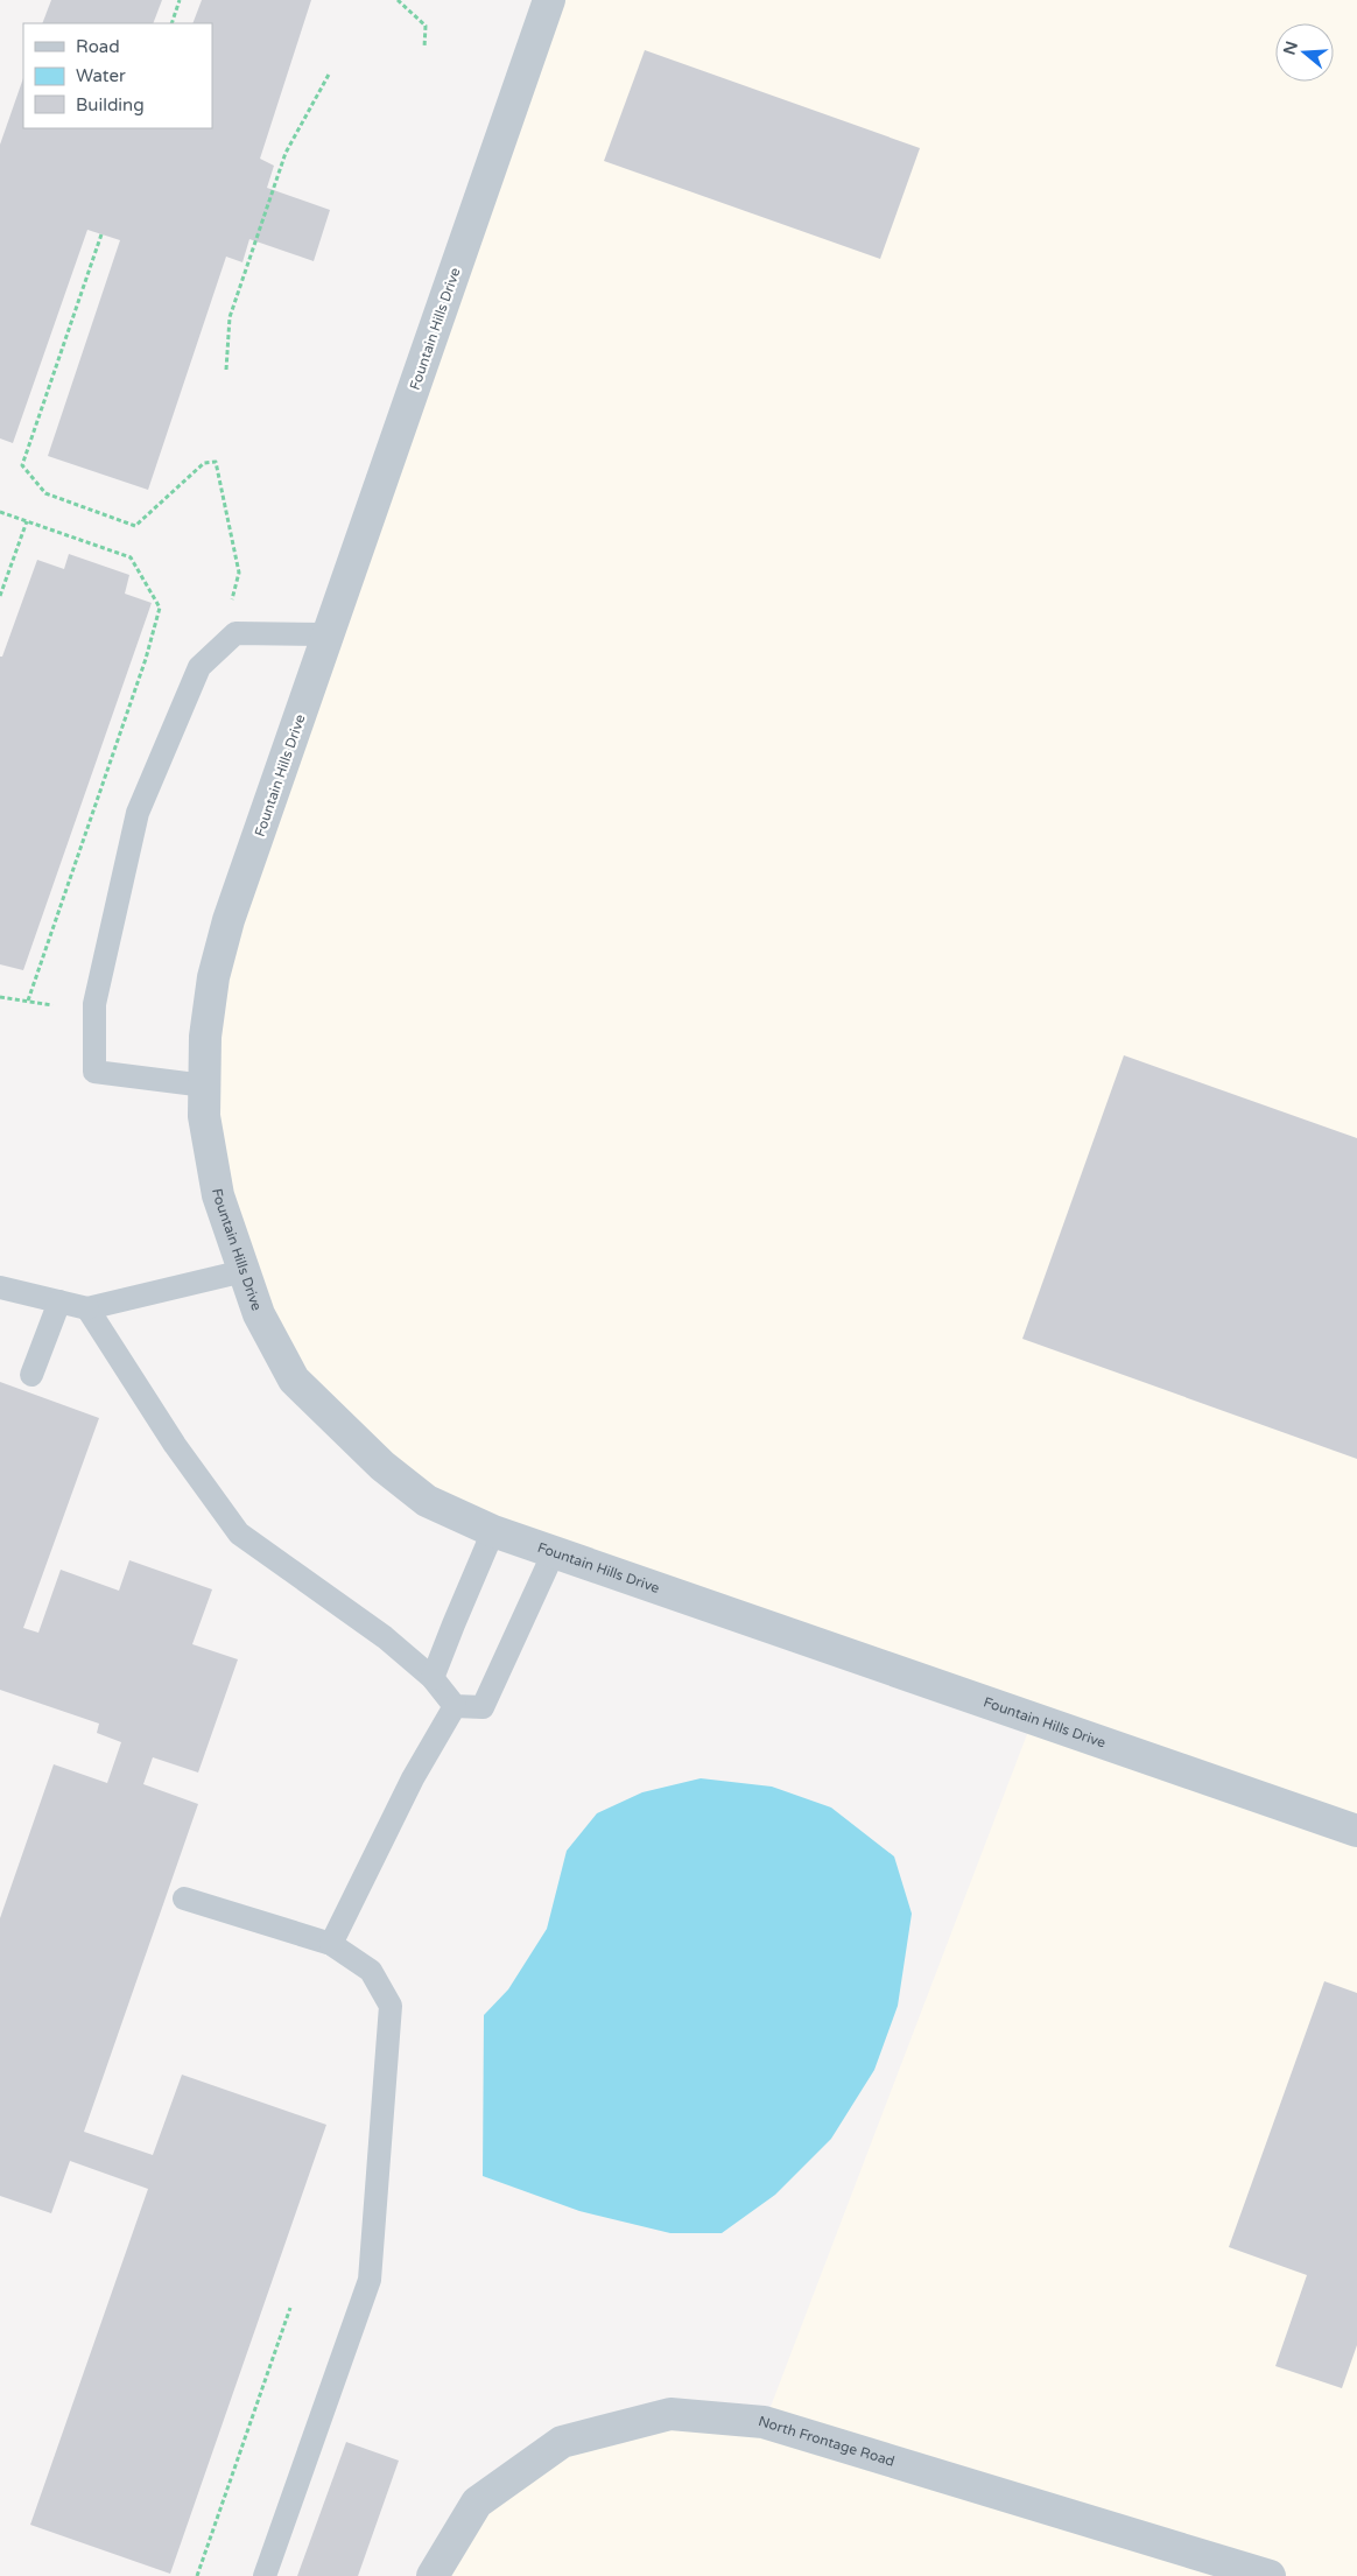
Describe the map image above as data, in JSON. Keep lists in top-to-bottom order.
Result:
{
  "streets": {
    "street": ["Fountain Hills Drive", "North Frontage Road"]
  },
  "legend": ["Road", "Water", "Building"],
  "north": "left"
}
